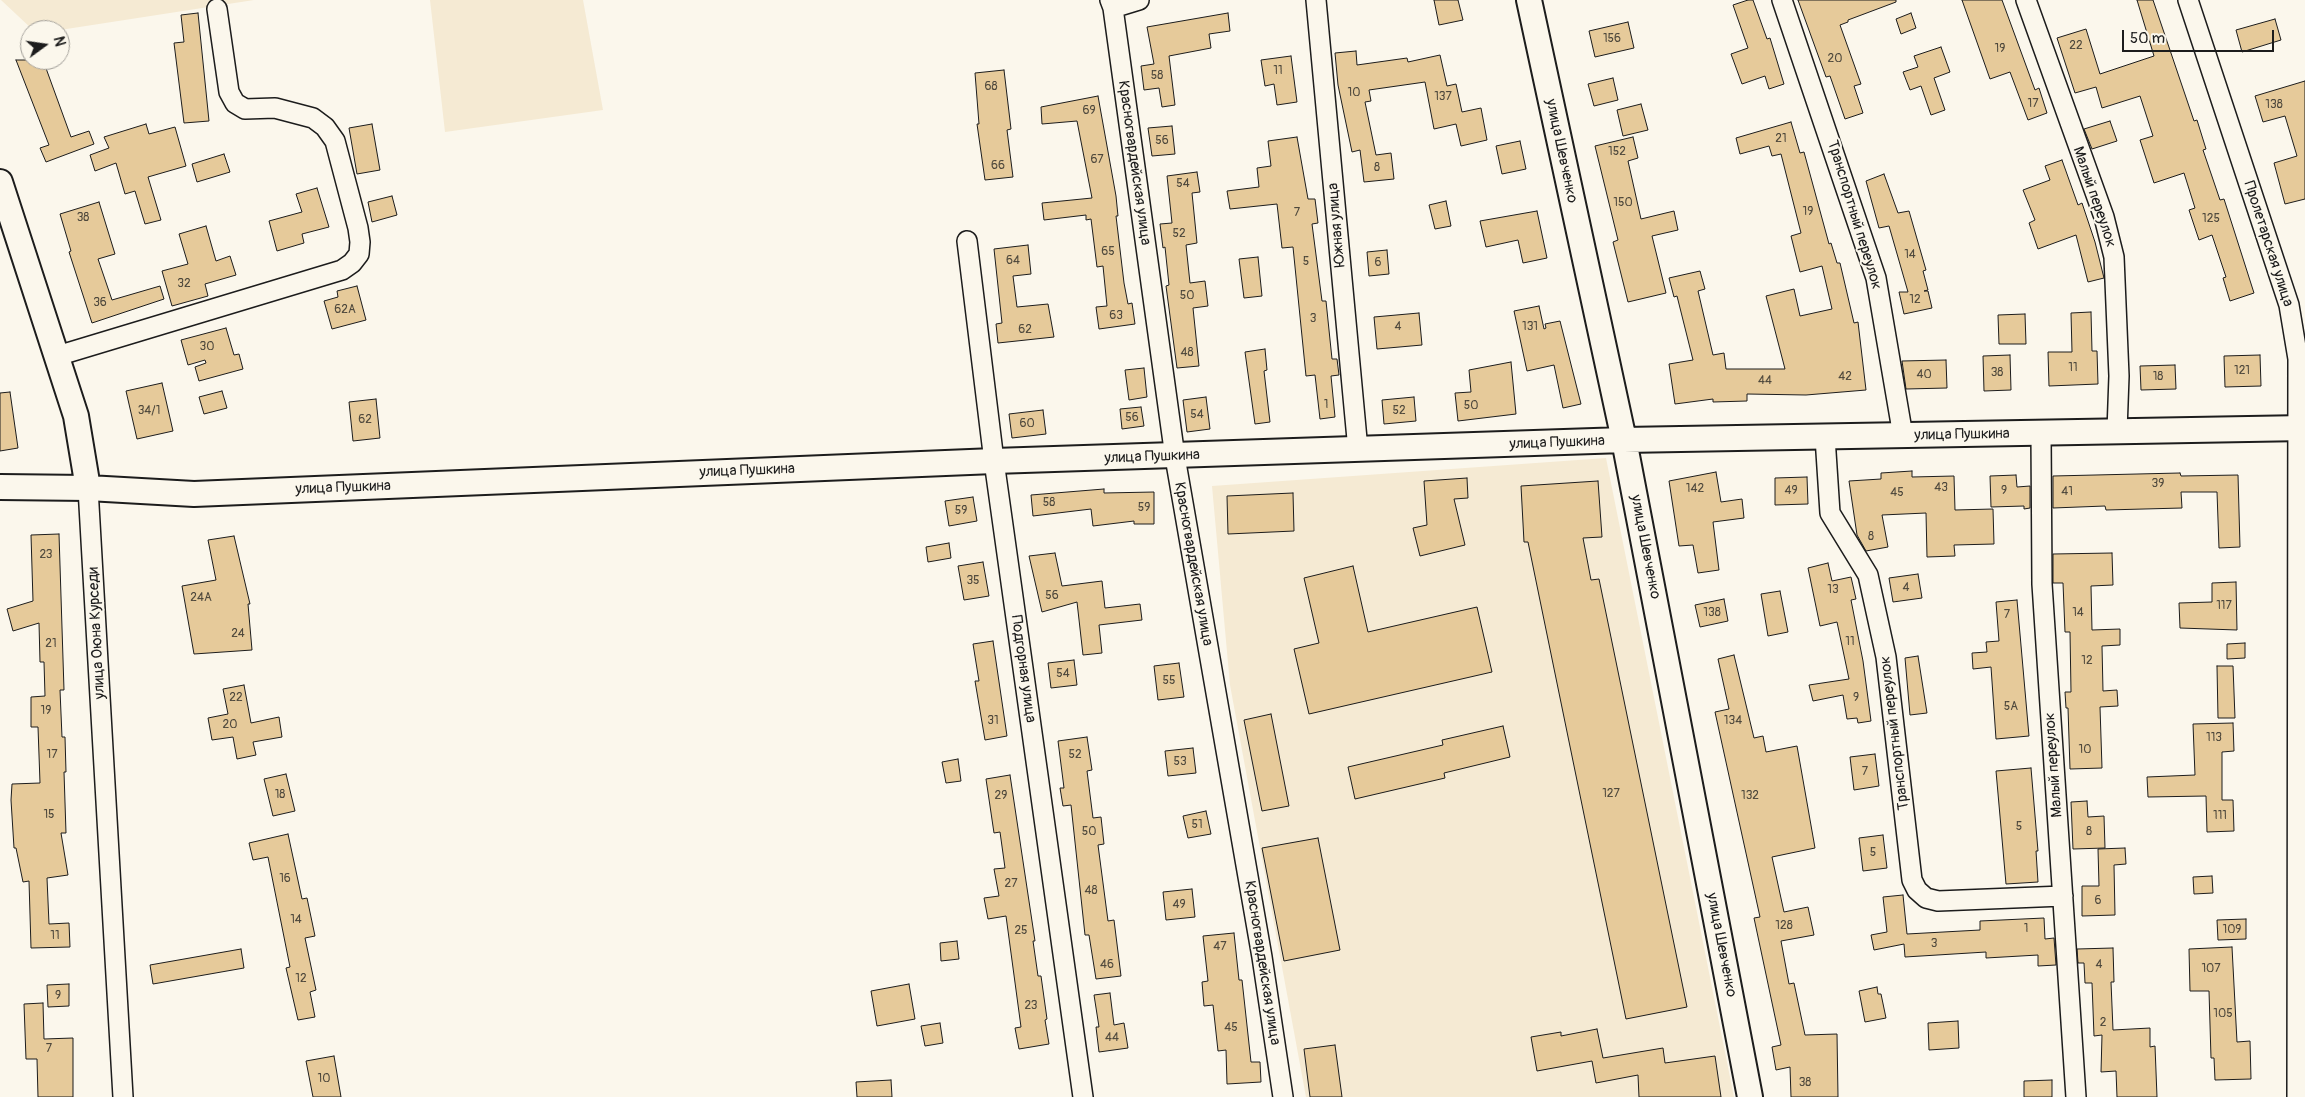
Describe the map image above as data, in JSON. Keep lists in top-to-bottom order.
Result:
{
  "streets": {
    "street": [
      "улица Шевченко",
      "Красногвардейская улица",
      "Малый переулок",
      "Транспортный переулок",
      "Южная улица",
      "Пролетарская улица",
      "улица Пушкина",
      "улица Оюна Курседи",
      "Подгорная улица"
    ]
  },
  "crossings": [
    ["улица Шевченко", "улица Пушкина"],
    ["Красногвардейская улица", "улица Пушкина"],
    ["Малый переулок", "Транспортный переулок"],
    ["Малый переулок", "улица Пушкина"],
    ["Транспортный переулок", "улица Пушкина"],
    ["Южная улица", "улица Пушкина"],
    ["Пролетарская улица", "улица Пушкина"],
    ["улица Пушкина", "улица Оюна Курседи"],
    ["улица Пушкина", "Подгорная улица"]
  ],
  "house_numbers": [
    "156",
    "22",
    "19",
    "20",
    "11",
    "58",
    "68",
    "10",
    "137",
    "17",
    "138",
    "69",
    "21",
    "56",
    "152",
    "67",
    "66",
    "8",
    "54",
    "150",
    "19",
    "7",
    "38",
    "125",
    "52",
    "65",
    "14",
    "64",
    "5",
    "6",
    "32",
    "50",
    "12",
    "36",
    "62А",
    "63",
    "3",
    "4",
    "131",
    "62",
    "30",
    "48",
    "11",
    "121",
    "38",
    "40",
    "42",
    "18",
    "44",
    "1",
    "50",
    "34/1",
    "52",
    "54",
    "56",
    "62",
    "60",
    "39",
    "43",
    "142",
    "49",
    "9",
    "41",
    "45",
    "58",
    "59",
    "59",
    "8",
    "23",
    "35",
    "4",
    "13",
    "56",
    "24А",
    "117",
    "138",
    "14",
    "7",
    "24",
    "11",
    "21",
    "12",
    "54",
    "55",
    "22",
    "9",
    "5А",
    "19",
    "31",
    "134",
    "20",
    "113",
    "10",
    "17",
    "52",
    "53",
    "7",
    "127",
    "18",
    "29",
    "132",
    "15",
    "111",
    "51",
    "5",
    "50",
    "8",
    "5",
    "16",
    "27",
    "48",
    "6",
    "49",
    "14",
    "128",
    "1",
    "109",
    "25",
    "11",
    "3",
    "47",
    "46",
    "4",
    "107",
    "12",
    "9",
    "23",
    "105",
    "2",
    "45",
    "44",
    "7",
    "10",
    "38"
  ],
  "scale_bar": "50 m",
  "north": "right"
}
